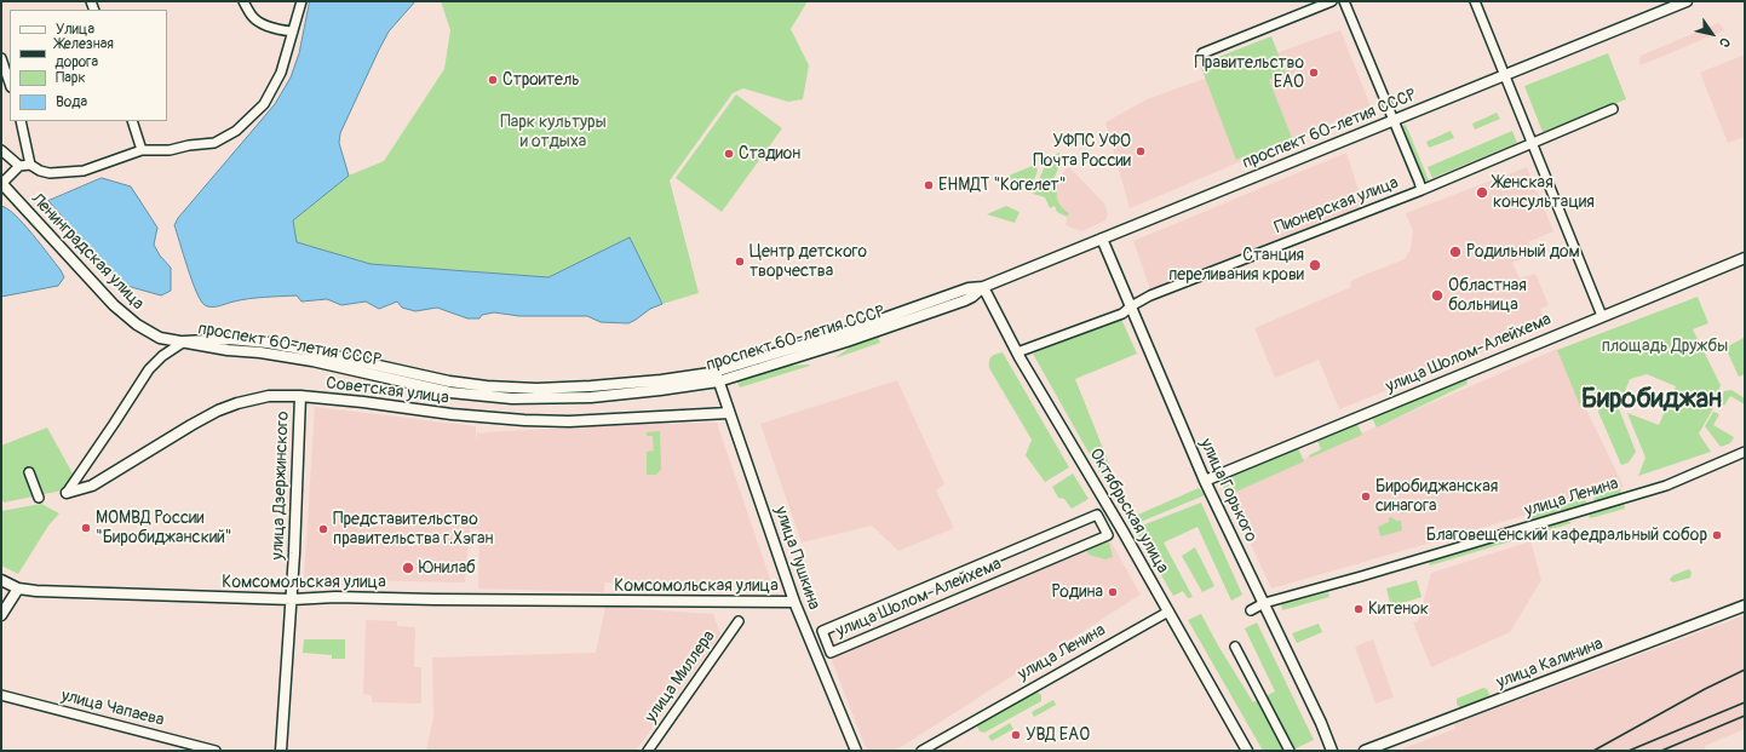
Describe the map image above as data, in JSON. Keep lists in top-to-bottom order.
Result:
{
  "streets": {
    "main road": [
      "проспект 60-летия СССР",
      "Ленинградская улица",
      "улица Шолом-Алейхема",
      "Советская улица",
      "улица Дзержинского",
      "улица Горького",
      "Октябрьская улица",
      "улица Пушкина",
      "Комсомольская улица",
      "улица Калинина"
    ],
    "street": [
      "Пионерская улица",
      "улица Ленина",
      "улица Миллера",
      "улица Чапаева"
    ]
  },
  "crossings": [
    ["проспект 60-летия СССР", "Ленинградская улица"],
    ["проспект 60-летия СССР", "улица Горького"],
    ["проспект 60-летия СССР", "Октябрьская улица"],
    ["проспект 60-летия СССР", "улица Пушкина"],
    ["Пионерская улица", "улица Горького"],
    ["Пионерская улица", "Октябрьская улица"],
    ["улица Шолом-Алейхема", "улица Горького"],
    ["Советская улица", "улица Дзержинского"],
    ["Советская улица", "улица Пушкина"],
    ["улица Дзержинского", "Комсомольская улица"],
    ["улица Горького", "улица Ленина"],
    ["улица Ленина", "Октябрьская улица"],
    ["улица Пушкина", "Комсомольская улица"]
  ],
  "districts": ["Биробиджан"],
  "parks": ["Парк культуры и отдыха", "площадь Дружбы"],
  "places": [
    "Правительство ЕАО",
    "Строитель",
    "УФПС УФО Почта России",
    "Стадион",
    "ЕНМДТ \"Когелет\"",
    "Женская консультация",
    "Родильный дом",
    "Центр детского творчества",
    "Станция переливания крови",
    "Областная больница",
    "Биробиджанская синагога",
    "МОМВД России \"Биробиджанский\"",
    "Представительство правительства г.Хэган",
    "Благовещенский кафедральный собор",
    "Юнилаб",
    "Родина",
    "Китенок",
    "УВД ЕАО"
  ],
  "legend": [
    "Улица",
    "Железная дорога",
    "Парк",
    "Вода"
  ],
  "north": "bottom right"
}
